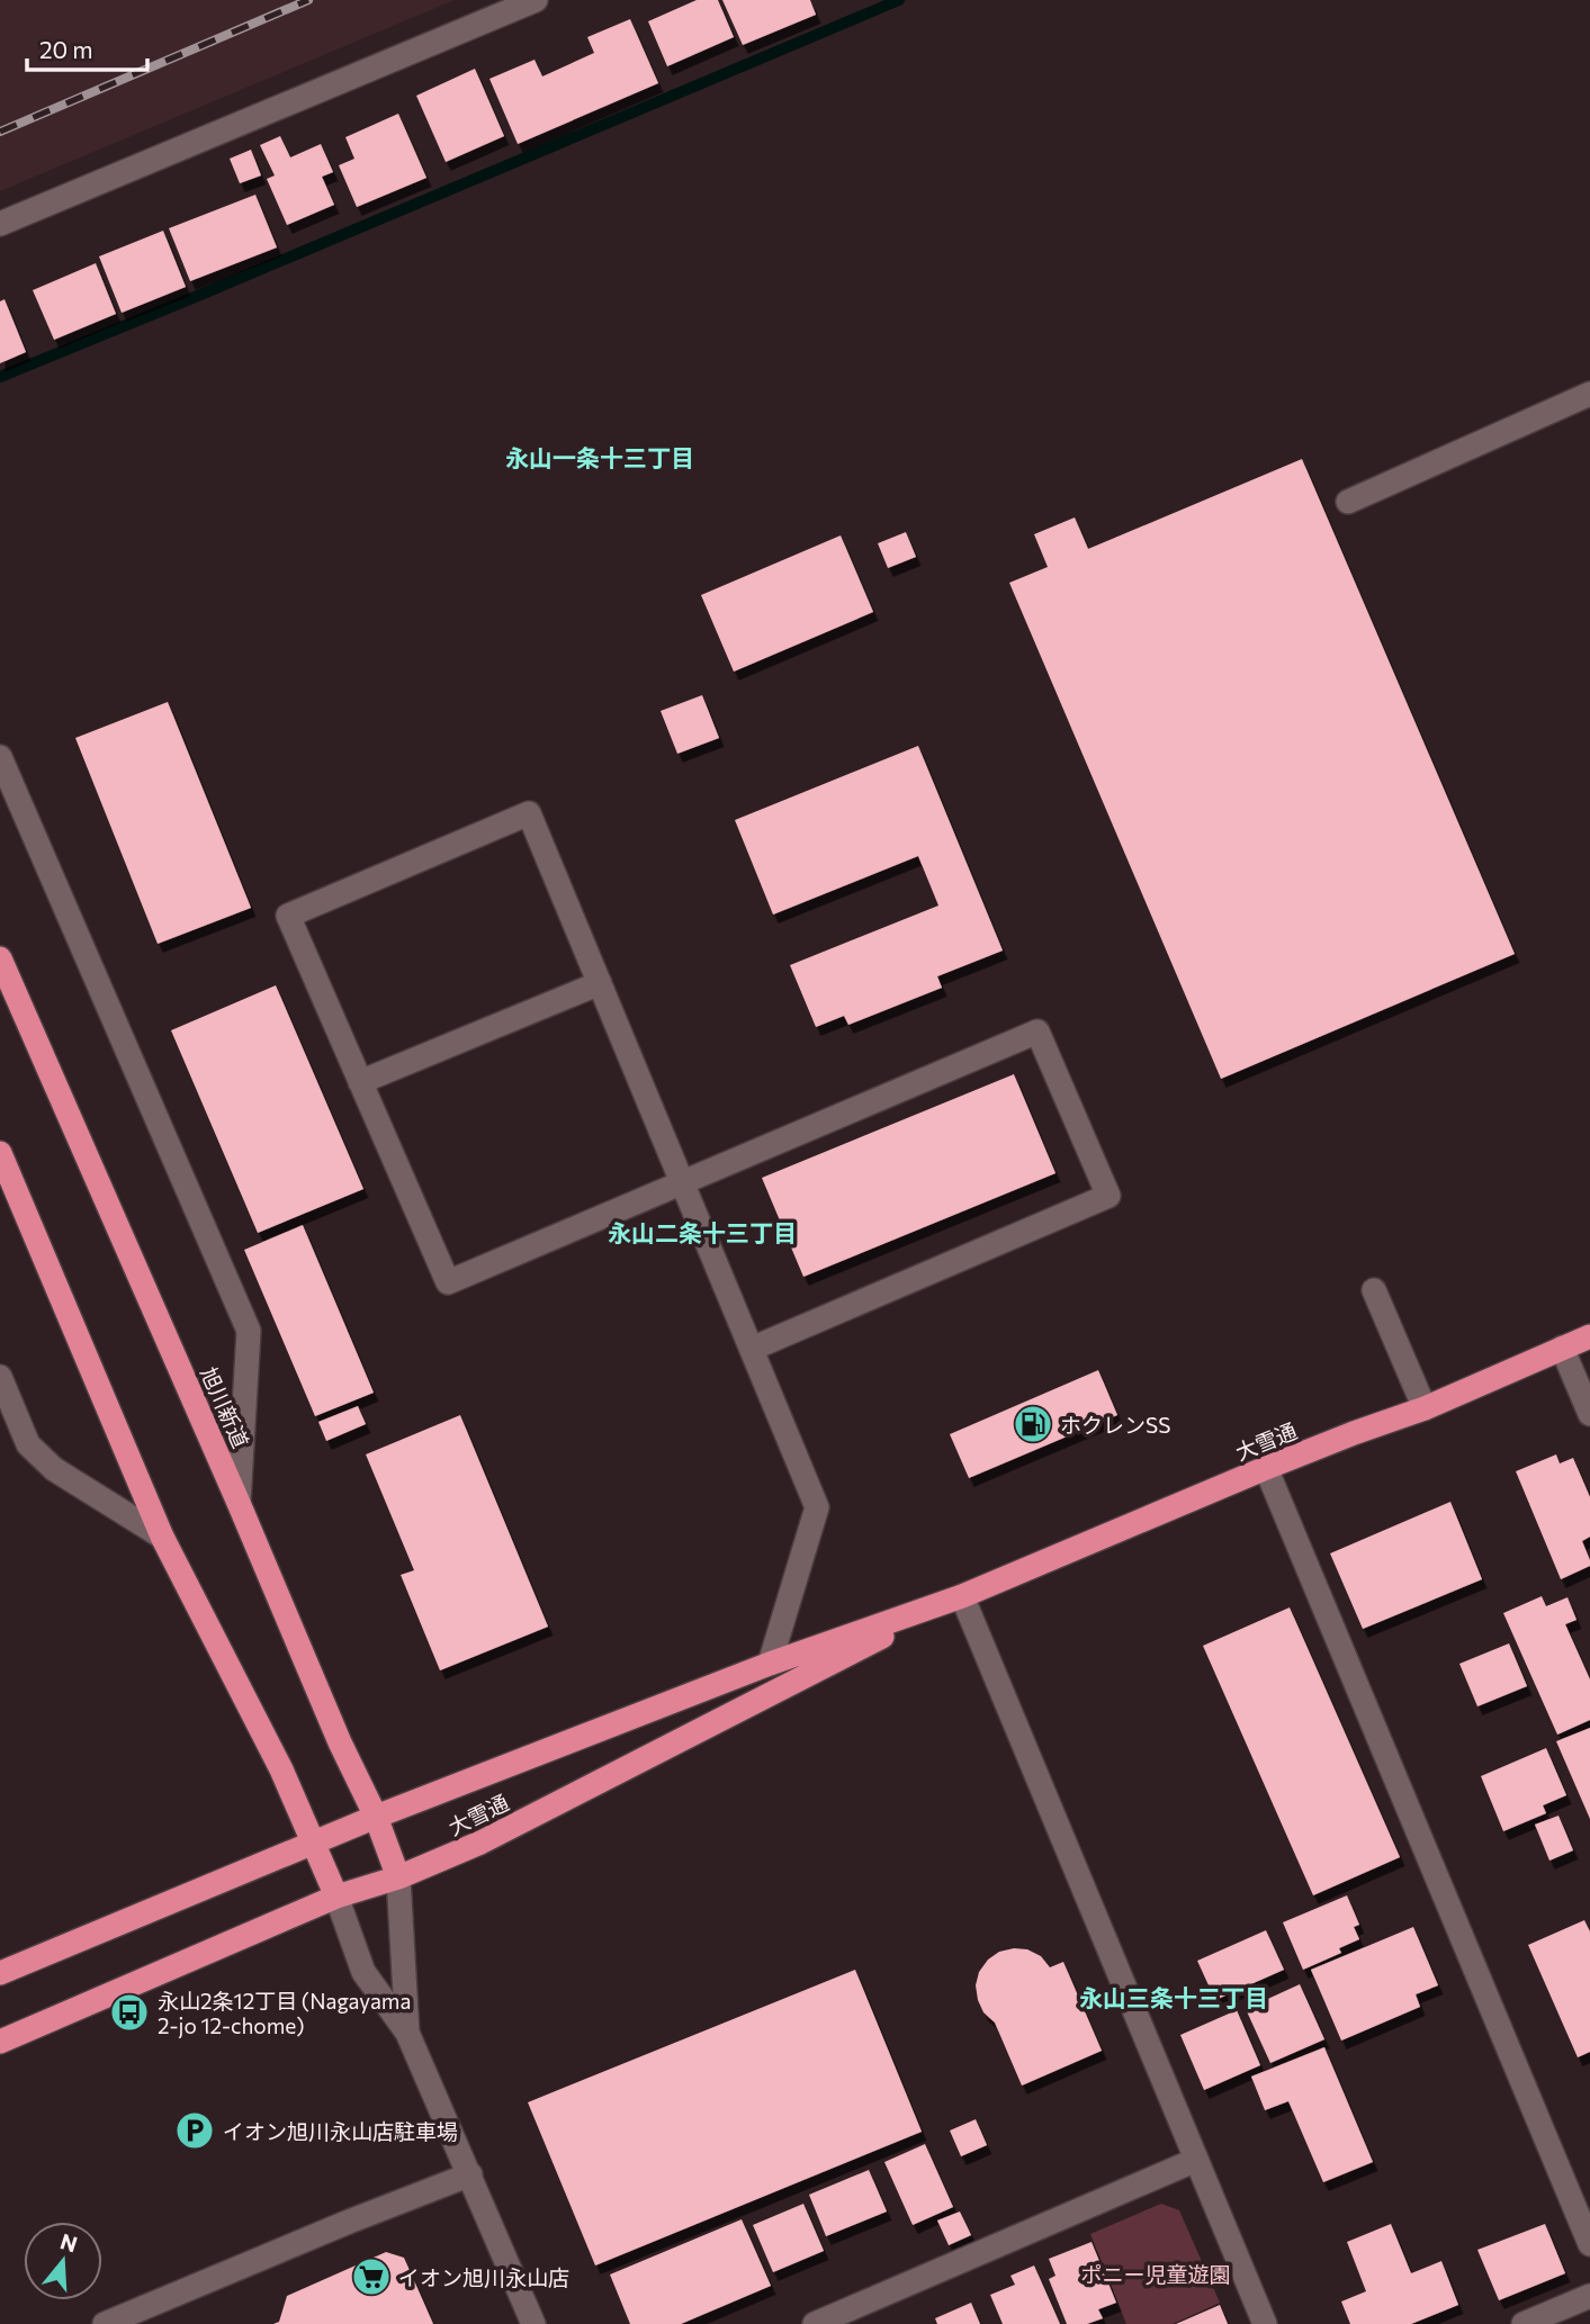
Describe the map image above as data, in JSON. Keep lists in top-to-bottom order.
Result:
{
  "streets": {
    "highway": ["旭川新道", "大雪通"]
  },
  "crossings": [
    ["旭川新道", "大雪通"]
  ],
  "districts": ["永山一条十三丁目", "永山二条十三丁目", "永山三条十三丁目"],
  "parks": ["ポニー児童遊園"],
  "places": {
    "fuel station": ["ホクレンSS"],
    "bus stop": ["永山2条12丁目 (Nagayama 2-jo 12-chome)"],
    "parking": ["イオン旭川永山店駐車場"],
    "supermarket": ["イオン旭川永山店"]
  },
  "scale_bar": "20 m",
  "north": "top"
}
